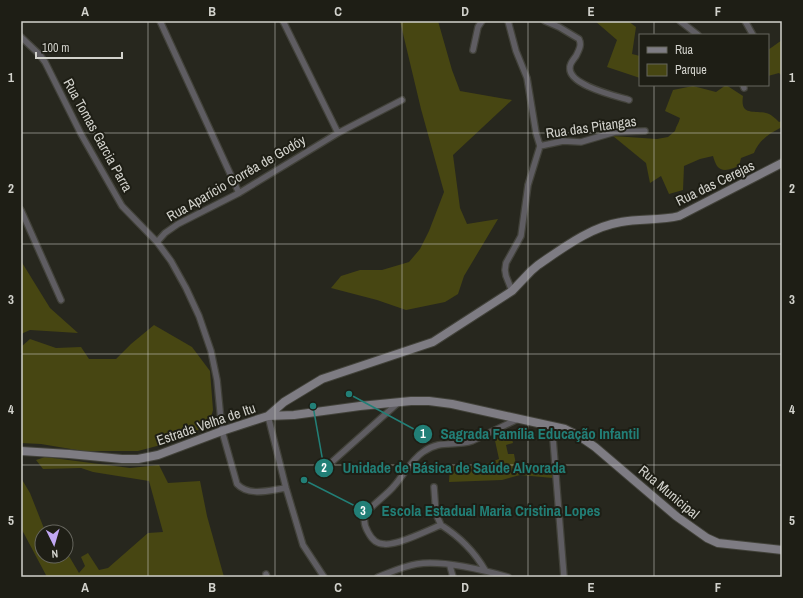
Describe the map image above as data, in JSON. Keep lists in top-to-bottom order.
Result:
{
  "streets": {
    "main road": ["Rua das Cerejas", "Estrada Velha de Itu", "Rua Municipal"],
    "street": ["Rua das Pitangas", "Rua Tomas Garcia Parra", "Rua Aparício Corrêa de Godóy"]
  },
  "crossings": [
    ["Rua Tomas Garcia Parra", "Rua Aparício Corrêa de Godóy"],
    ["Rua das Cerejas", "Estrada Velha de Itu"],
    ["Estrada Velha de Itu", "Rua Municipal"]
  ],
  "places": ["Sagrada Família Educação Infantil", "Unidade de Básica de Saúde Alvorada", "Escola Estadual Maria Cristina Lopes"],
  "legend": ["Rua", "Parque"],
  "scale_bar": "100 m",
  "north": "bottom",
  "grid": {
    "columns": [
      "A",
      "B",
      "C",
      "D",
      "E",
      "F"
    ],
    "rows": [
      "1",
      "2",
      "3",
      "4",
      "5"
    ]
  }
}
